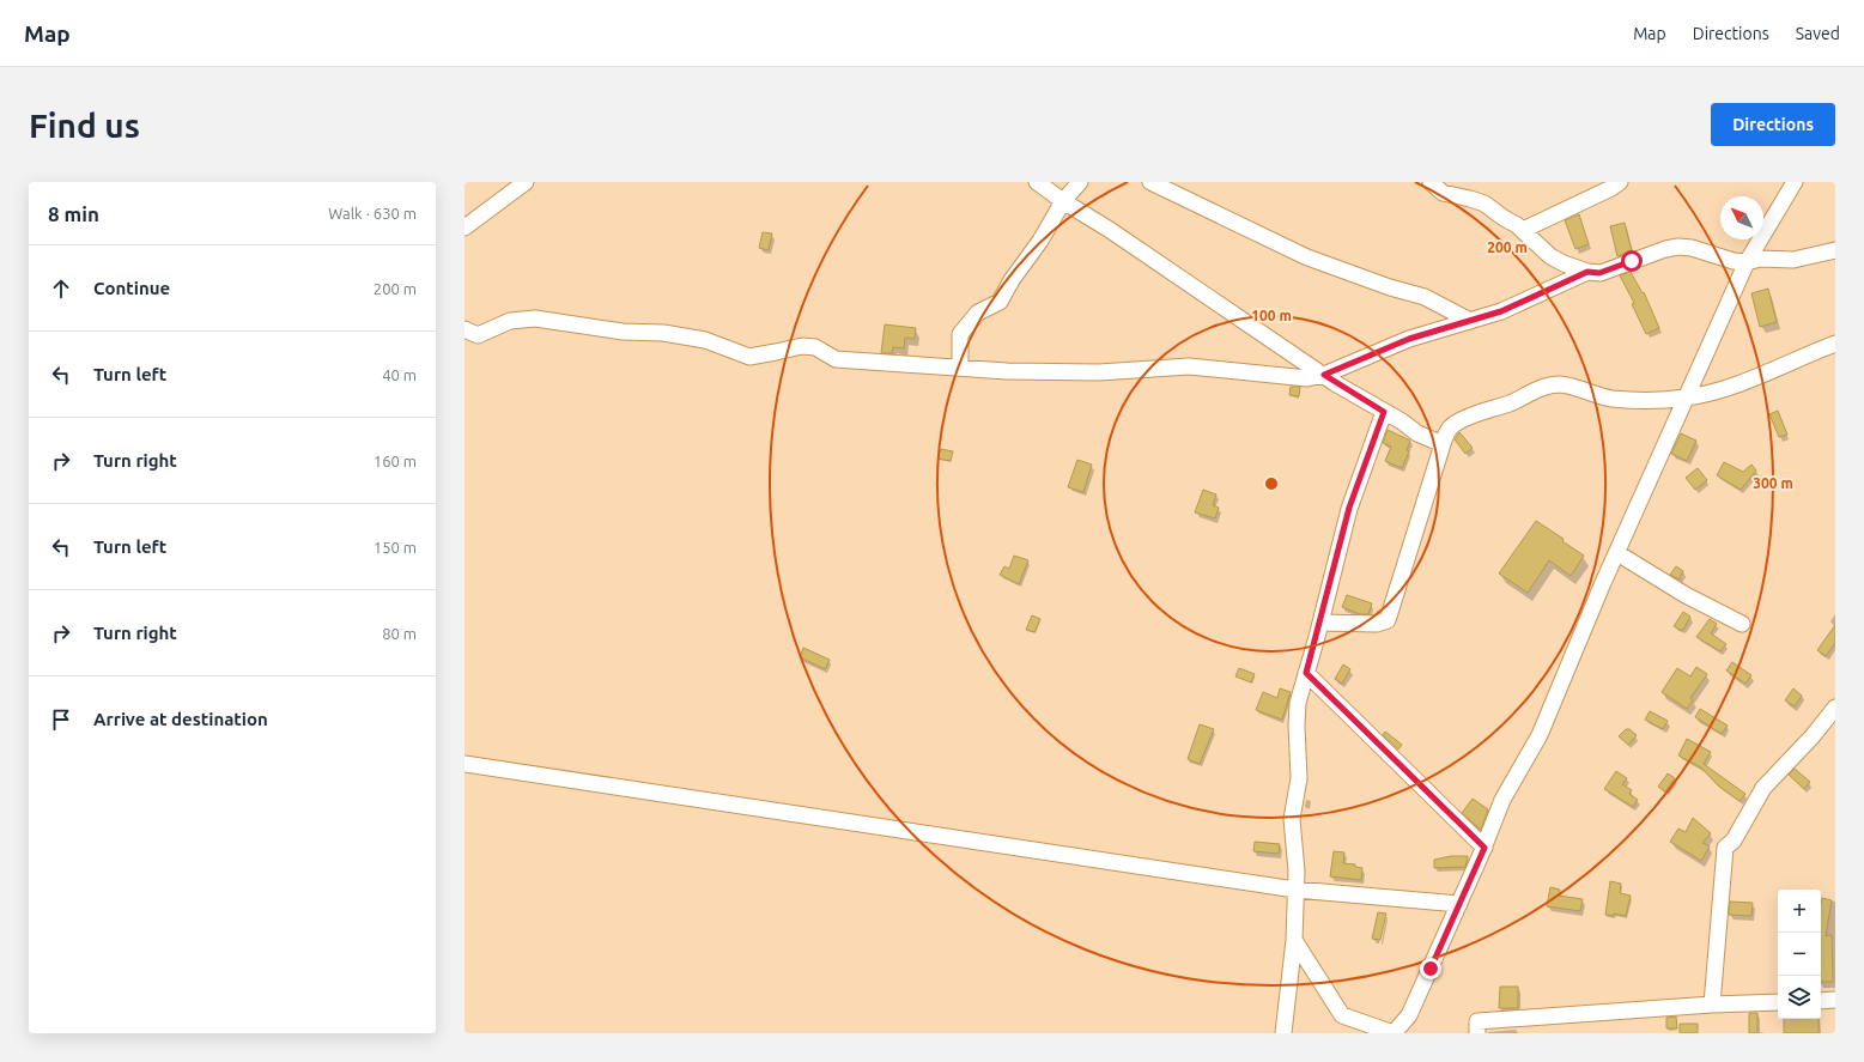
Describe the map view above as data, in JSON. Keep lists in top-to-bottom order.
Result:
{
  "north": "top left",
  "page": {
    "header": "Map",
    "nav": ["Map", "Directions", "Saved"],
    "buttons": "Directions",
    "title": "Find us",
    "heading": ["8 min", "Walk · 630 m"],
    "list": [
      ["Continue", "200 m"],
      ["Turn left", "40 m"],
      ["Turn right", "160 m"],
      ["Turn left", "150 m"],
      ["Turn right", "80 m"],
      "Arrive at destination"
    ],
    "map_buttons": ["+", "−"]
  },
  "rings": ["200 m", "100 m", "300 m"]
}
